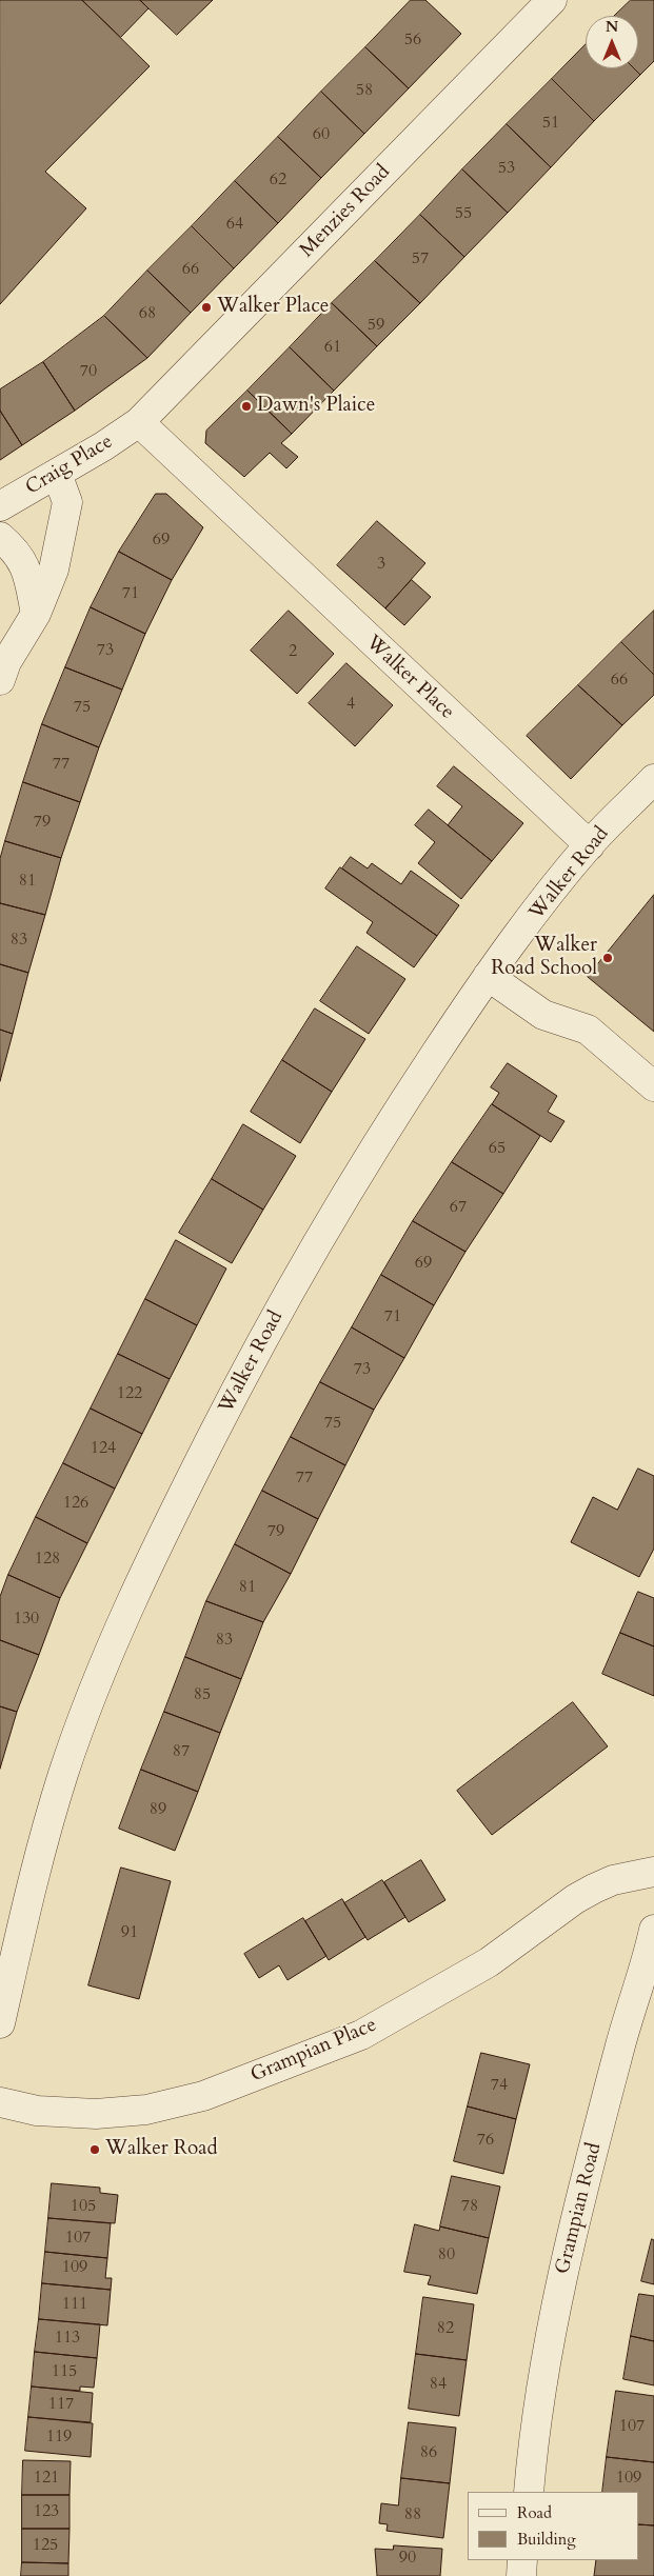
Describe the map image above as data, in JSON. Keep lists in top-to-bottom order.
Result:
{
  "streets": {
    "street": [
      "Menzies Road",
      "Craig Place",
      "Walker Place",
      "Walker Road",
      "Grampian Place",
      "Grampian Road"
    ]
  },
  "crossings": [
    ["Menzies Road", "Craig Place"],
    ["Menzies Road", "Walker Place"],
    ["Craig Place", "Walker Place"],
    ["Walker Place", "Walker Road"]
  ],
  "places": [
    "Walker Place",
    "Dawn's Plaice",
    "Walker Road School",
    "Walker Road"
  ],
  "house_numbers": [
    "56",
    "58",
    "51",
    "60",
    "53",
    "62",
    "55",
    "64",
    "57",
    "66",
    "68",
    "59",
    "61",
    "70",
    "69",
    "3",
    "71",
    "73",
    "2",
    "66",
    "4",
    "75",
    "77",
    "79",
    "81",
    "83",
    "65",
    "67",
    "69",
    "71",
    "73",
    "122",
    "75",
    "124",
    "77",
    "126",
    "79",
    "128",
    "81",
    "130",
    "83",
    "85",
    "87",
    "89",
    "91",
    "74",
    "76",
    "105",
    "78",
    "107",
    "80",
    "109",
    "111",
    "82",
    "113",
    "115",
    "84",
    "117",
    "107",
    "119",
    "86",
    "121",
    "109",
    "123",
    "88",
    "125",
    "90"
  ],
  "legend": ["Road", "Building"],
  "north": "top"
}
